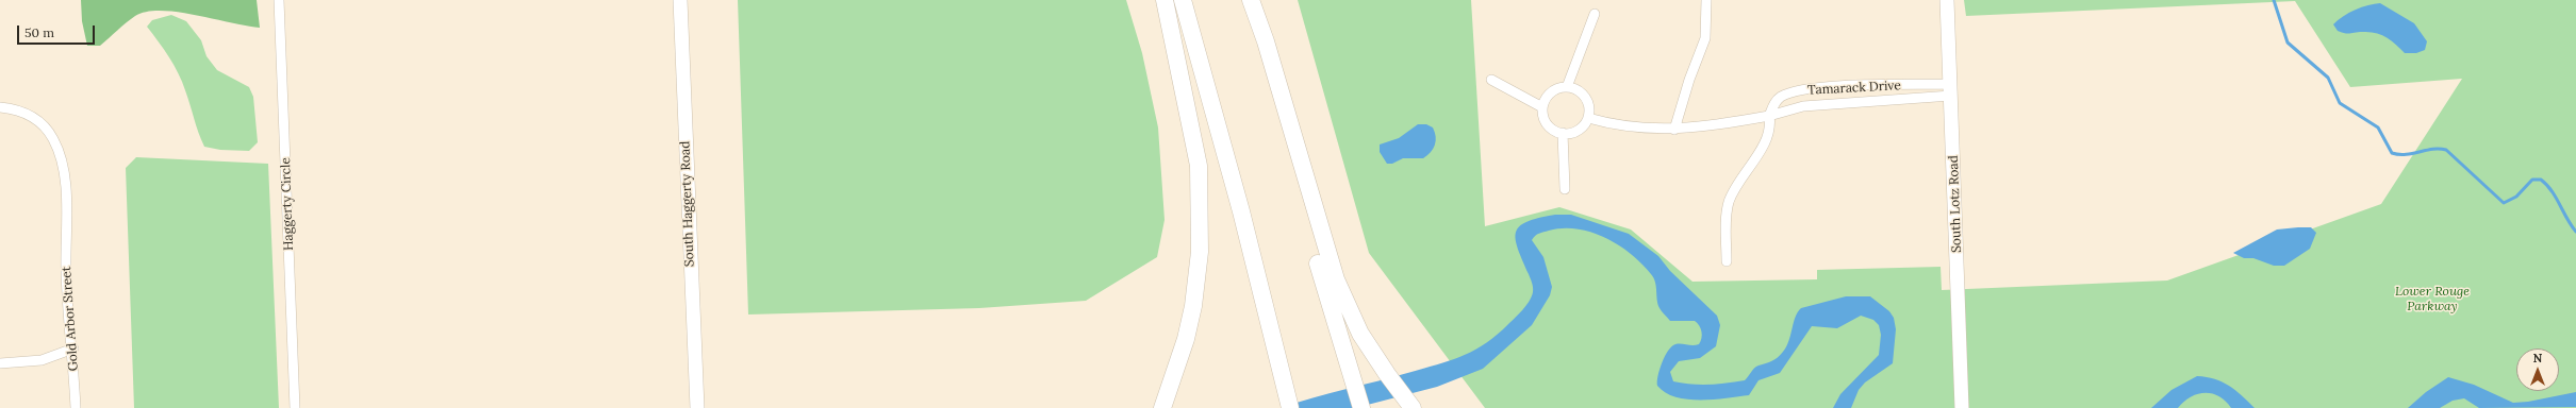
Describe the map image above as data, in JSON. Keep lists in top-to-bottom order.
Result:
{
  "streets": {
    "main road": ["South Haggerty Road", "South Lotz Road"],
    "street": ["Tamarack Drive", "Haggerty Circle", "Gold Arbor Street"]
  },
  "crossings": [
    ["Tamarack Drive", "South Lotz Road"]
  ],
  "parks": ["Lower Rouge Parkway"],
  "scale_bar": "50 m",
  "north": "top"
}
